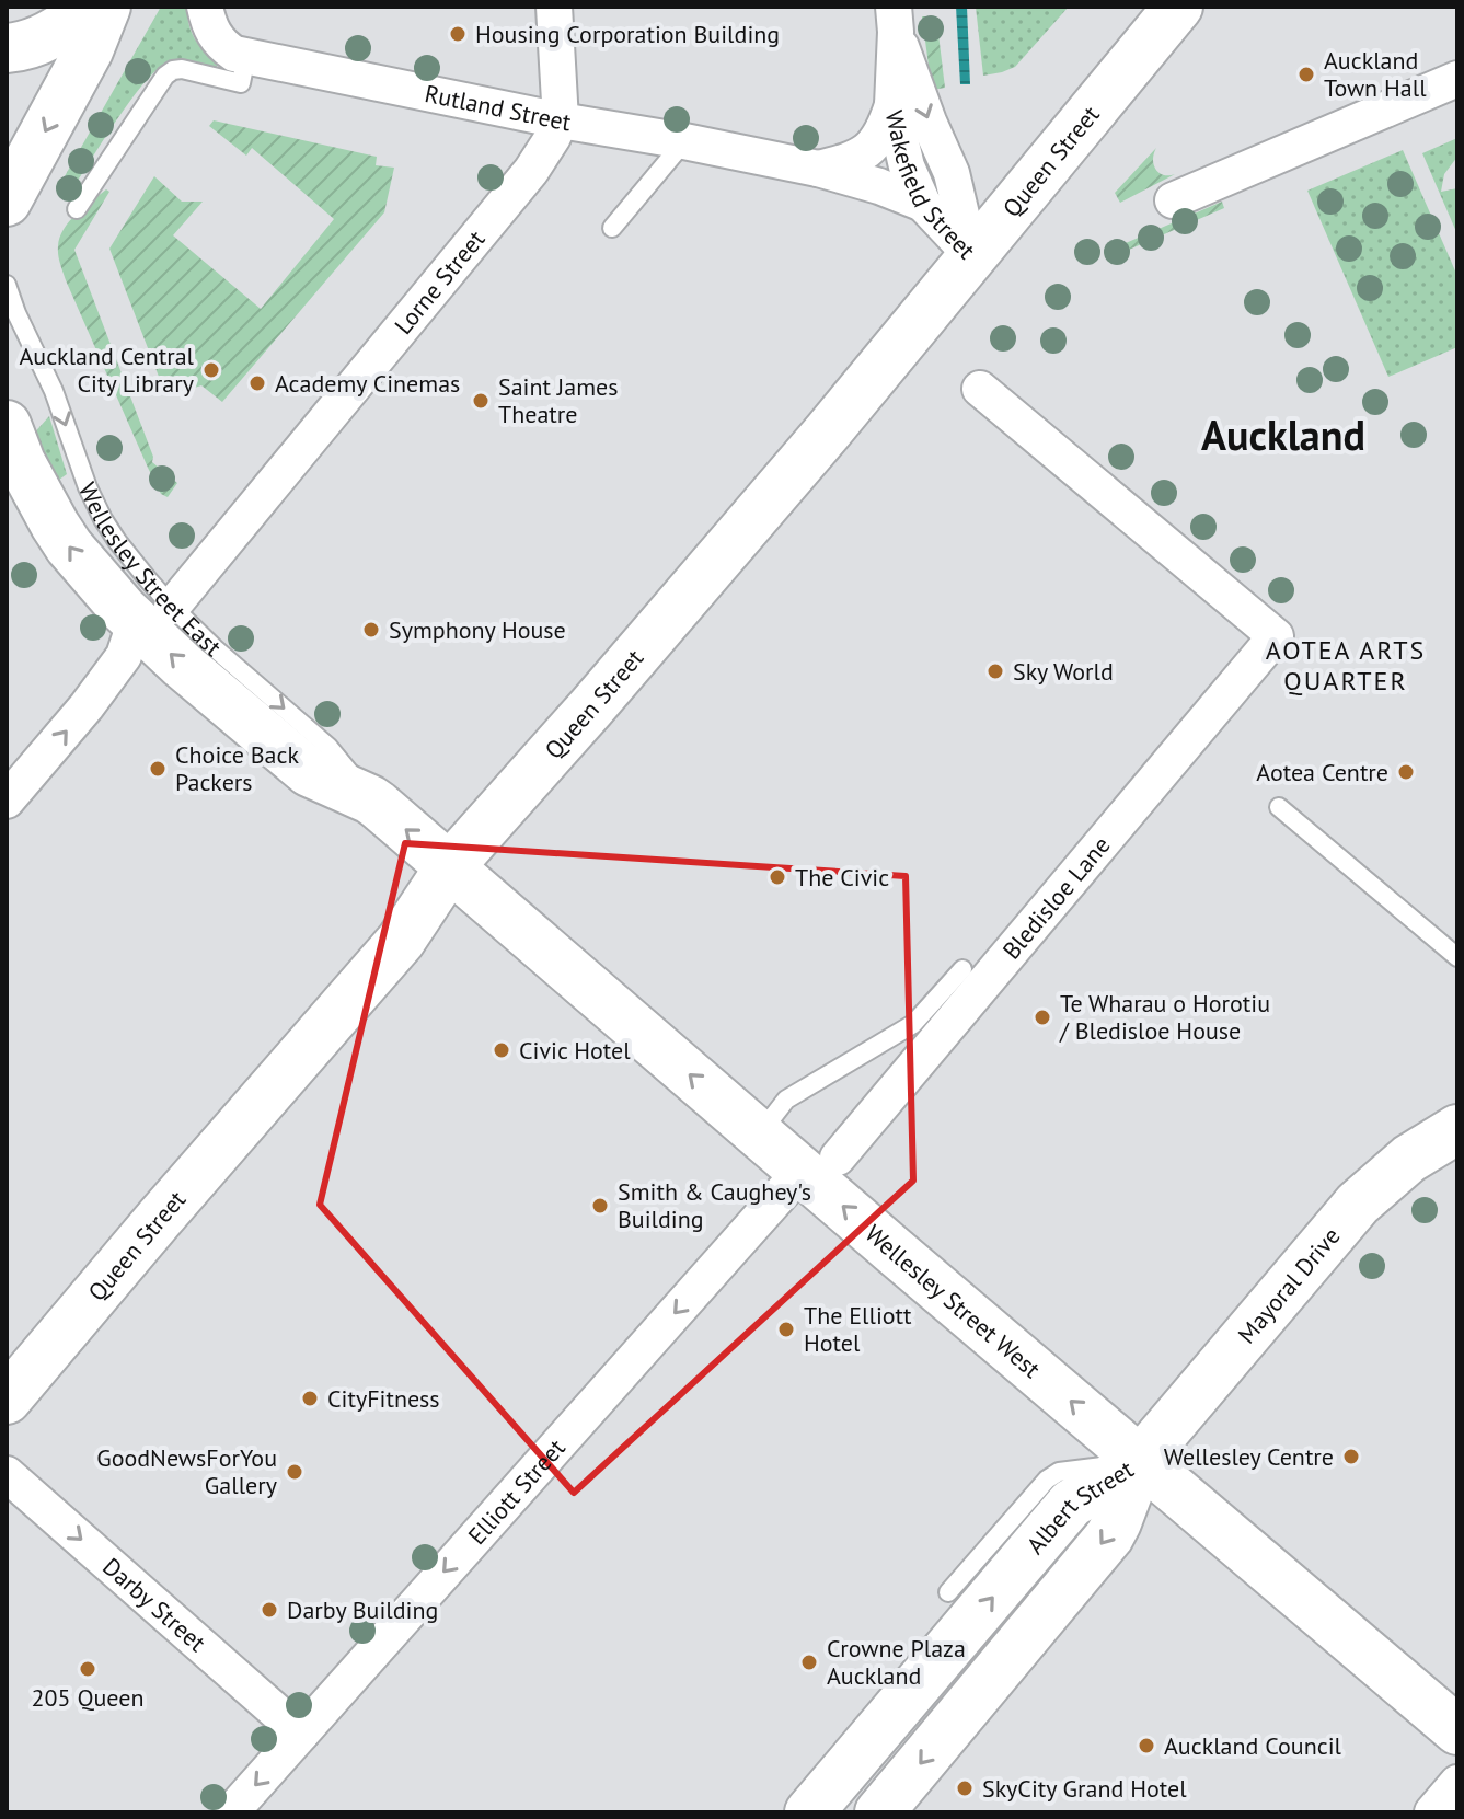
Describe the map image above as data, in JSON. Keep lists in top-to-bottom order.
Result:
{
  "streets": {
    "street": [
      "Rutland Street",
      "Queen Street",
      "Wakefield Street",
      "Lorne Street",
      "Wellesley Street East",
      "Bledisloe Lane",
      "Mayoral Drive",
      "Wellesley Street West",
      "Elliott Street",
      "Albert Street",
      "Darby Street"
    ]
  },
  "crossings": [
    ["Rutland Street", "Wakefield Street"],
    ["Rutland Street", "Lorne Street"],
    ["Queen Street", "Wakefield Street"],
    ["Queen Street", "Wellesley Street East"],
    ["Queen Street", "Wellesley Street West"],
    ["Lorne Street", "Wellesley Street East"],
    ["Wellesley Street East", "Wellesley Street West"],
    ["Bledisloe Lane", "Wellesley Street West"],
    ["Bledisloe Lane", "Elliott Street"],
    ["Mayoral Drive", "Wellesley Street West"],
    ["Mayoral Drive", "Albert Street"],
    ["Wellesley Street West", "Elliott Street"],
    ["Wellesley Street West", "Albert Street"],
    ["Elliott Street", "Darby Street"]
  ],
  "one_way": ["Wellesley Street West", "Elliott Street", "Darby Street"],
  "districts": ["Auckland", "AOTEA ARTS QUARTER"],
  "places": [
    "Housing Corporation Building",
    "Auckland Town Hall",
    "Auckland Central City Library",
    "Academy Cinemas",
    "Saint James Theatre",
    "Symphony House",
    "Sky World",
    "Choice Back Packers",
    "Aotea Centre",
    "The Civic",
    "Te Wharau o Horotiu / Bledisloe House",
    "Civic Hotel",
    "Smith & Caughey's Building",
    "The Elliott Hotel",
    "CityFitness",
    "Wellesley Centre",
    "GoodNewsForYou Gallery",
    "Darby Building",
    "Crowne Plaza Auckland",
    "205 Queen",
    "Auckland Council",
    "SkyCity Grand Hotel"
  ]
}
